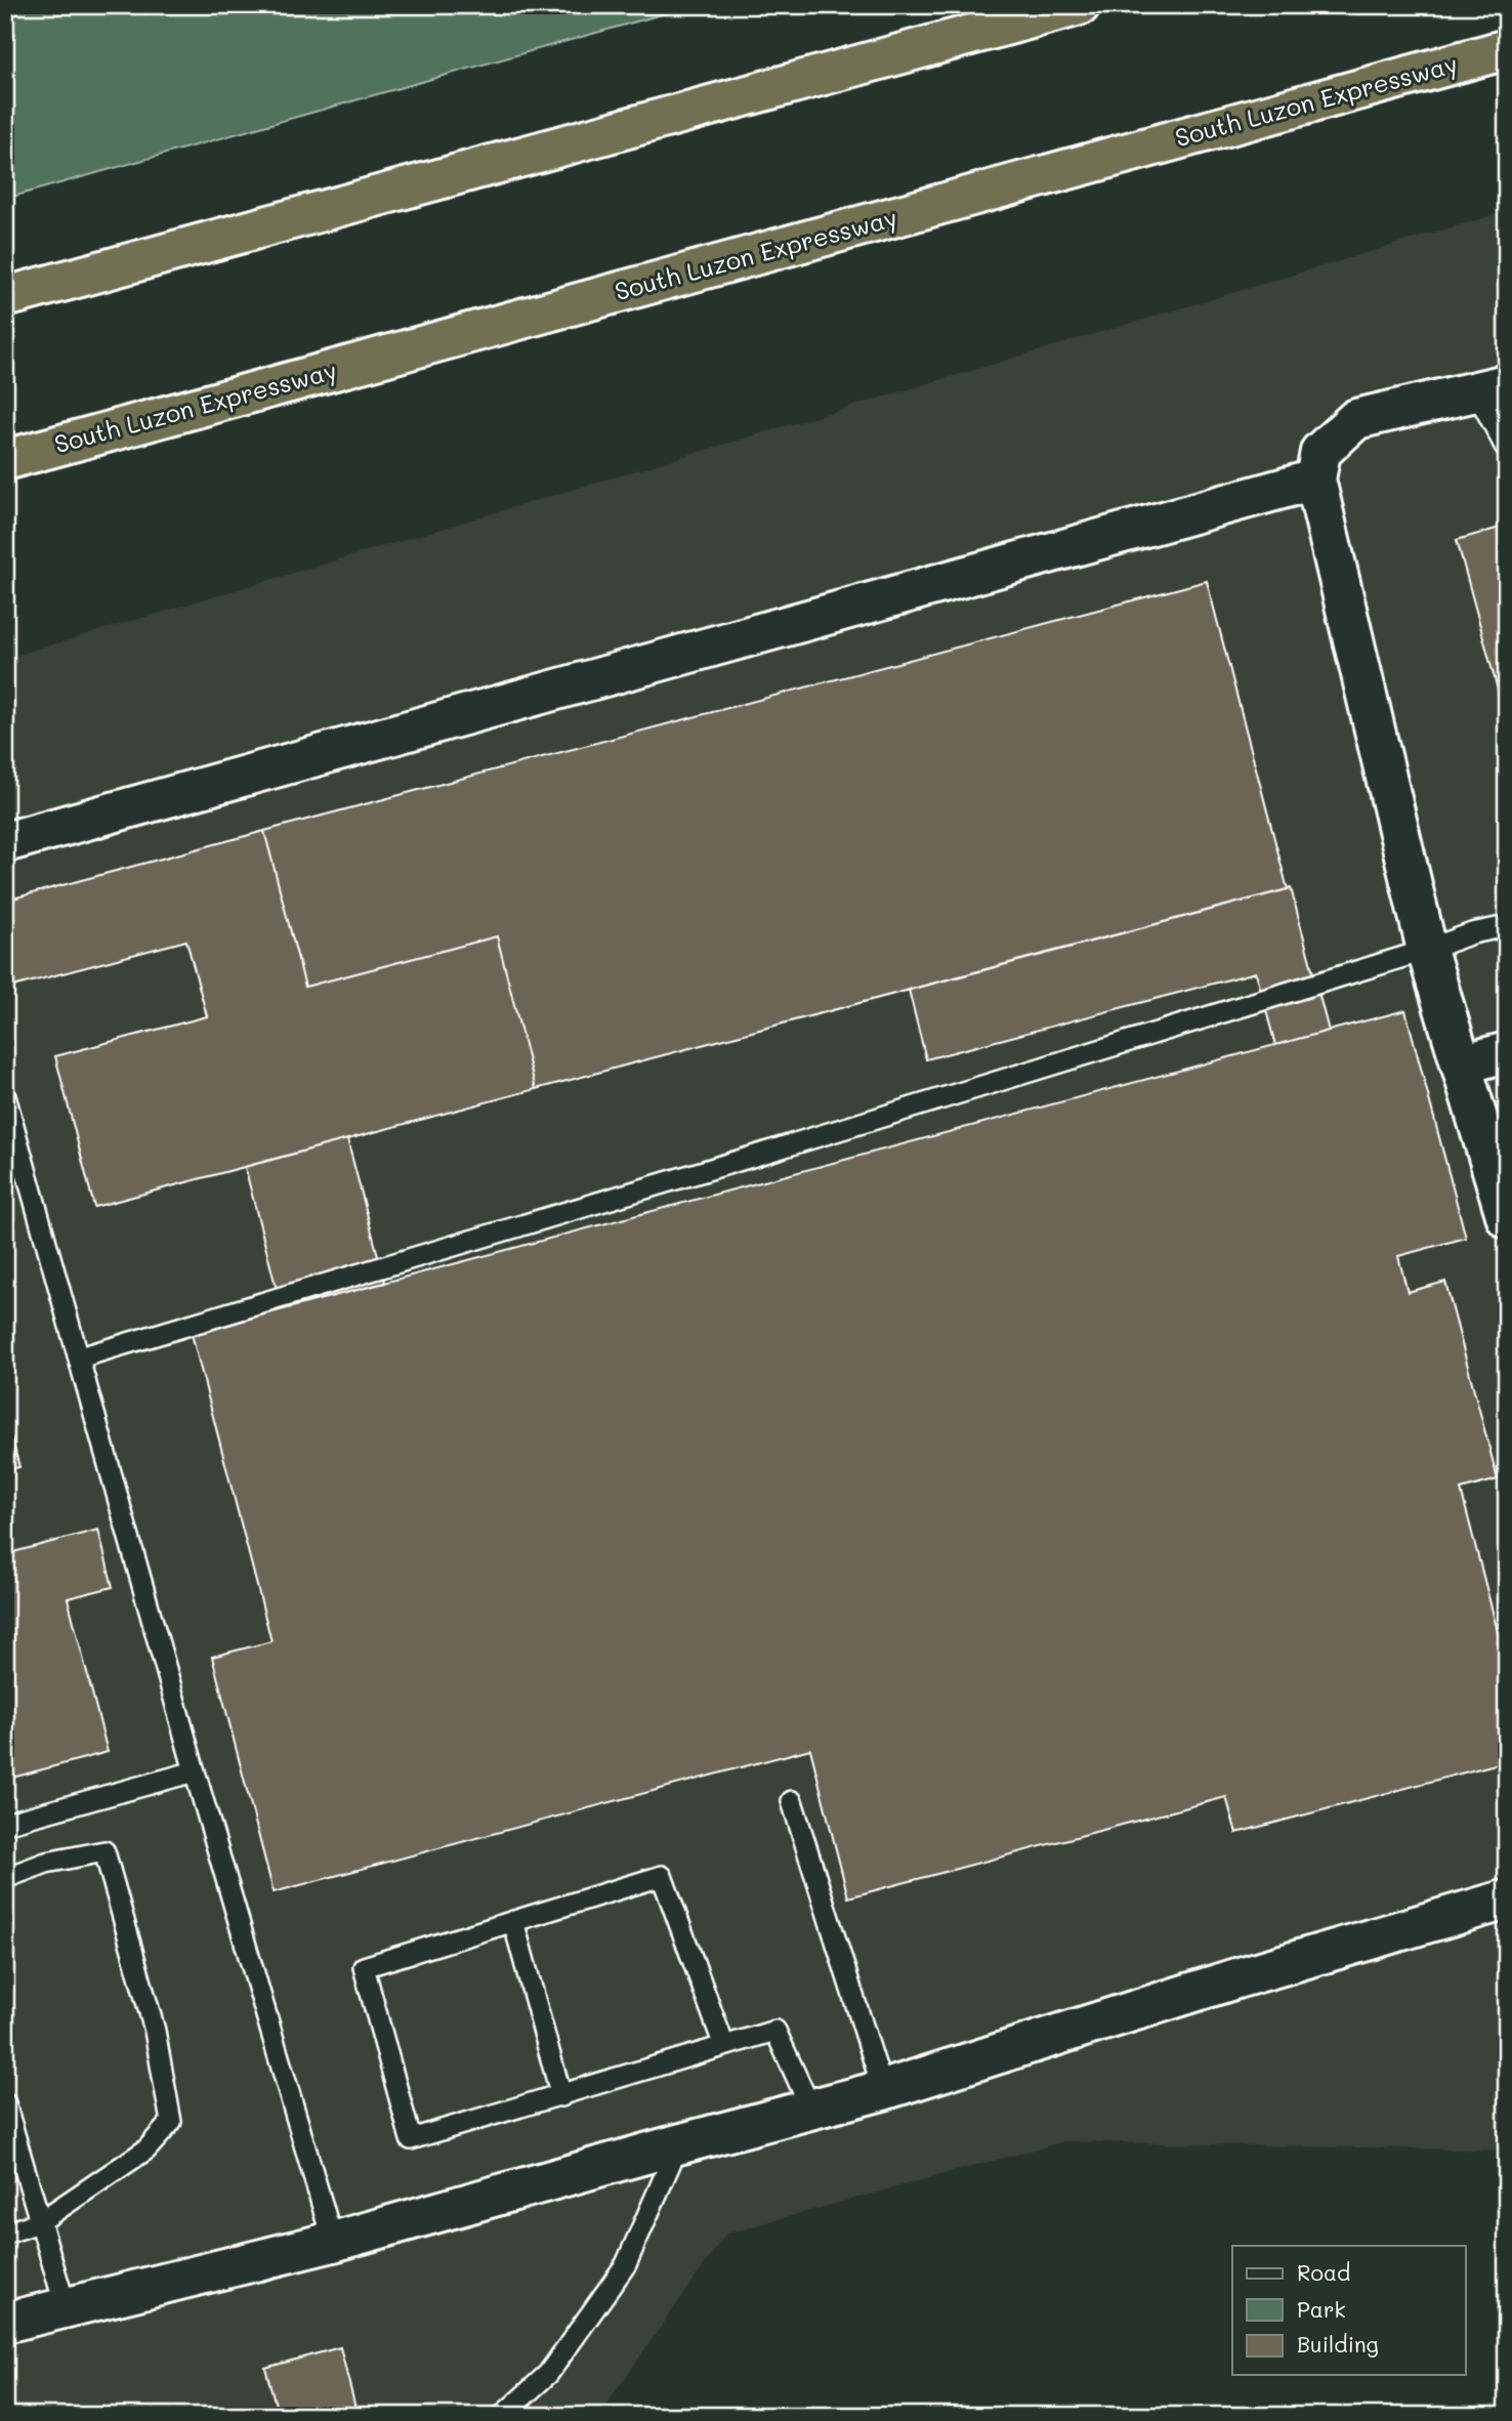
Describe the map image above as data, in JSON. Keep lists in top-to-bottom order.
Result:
{
  "streets": {
    "highway": ["South Luzon Expressway"]
  },
  "legend": ["Road", "Park", "Building"]
}
